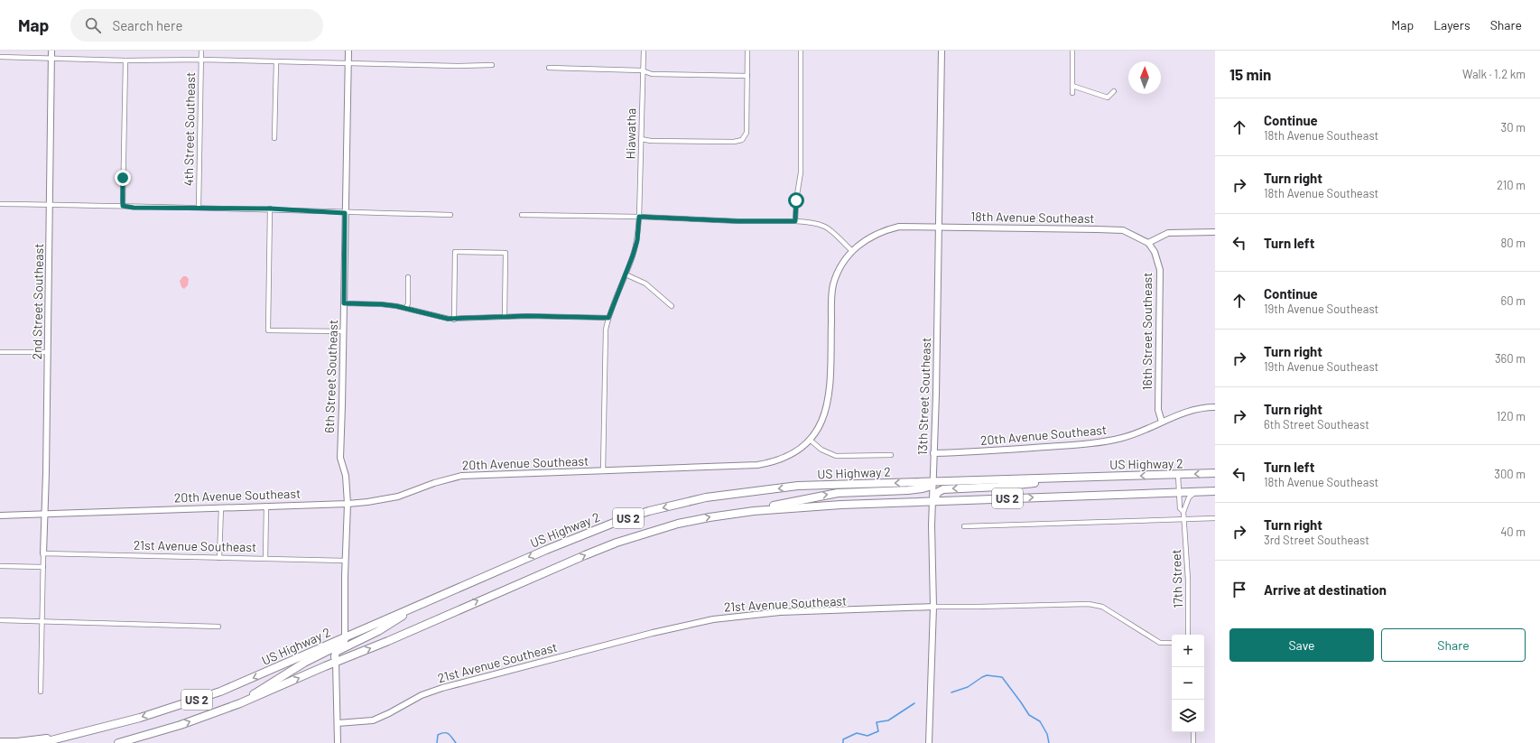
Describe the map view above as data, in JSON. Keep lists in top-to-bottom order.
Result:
{
  "streets": {
    "highway": ["US Highway 2", "US 2"],
    "street": [
      "4th Street Southeast",
      "Hiawatha",
      "18th Avenue Southeast",
      "2nd Street Southeast",
      "16th Street Southeast",
      "6th Street Southeast",
      "13th Street Southeast",
      "20th Avenue Southeast",
      "21st Avenue Southeast",
      "17th Street"
    ]
  },
  "crossings": [
    ["Hiawatha", "20th Avenue Southeast"],
    ["18th Avenue Southeast", "16th Street Southeast"],
    ["18th Avenue Southeast", "13th Street Southeast"],
    ["18th Avenue Southeast", "20th Avenue Southeast"],
    ["2nd Street Southeast", "20th Avenue Southeast"],
    ["2nd Street Southeast", "21st Avenue Southeast"],
    ["16th Street Southeast", "20th Avenue Southeast"],
    ["6th Street Southeast", "20th Avenue Southeast"],
    ["6th Street Southeast", "US Highway 2"],
    ["6th Street Southeast", "21st Avenue Southeast"],
    ["13th Street Southeast", "20th Avenue Southeast"],
    ["13th Street Southeast", "US Highway 2"],
    ["13th Street Southeast", "US 2"],
    ["13th Street Southeast", "21st Avenue Southeast"],
    ["US Highway 2", "17th Street"],
    ["US 2", "17th Street"]
  ],
  "north": "top",
  "page": {
    "header": "Map",
    "search": "Search here",
    "nav": ["Map", "Layers", "Share"],
    "heading": ["15 min", "Walk · 1.2 km"],
    "list": [
      ["Continue", "18th Avenue Southeast", "30 m"],
      ["Turn right", "18th Avenue Southeast", "210 m"],
      ["Turn left", "80 m"],
      ["Continue", "19th Avenue Southeast", "60 m"],
      ["Turn right", "19th Avenue Southeast", "360 m"],
      ["Turn right", "6th Street Southeast", "120 m"],
      ["Turn left", "18th Avenue Southeast", "300 m"],
      ["Turn right", "3rd Street Southeast", "40 m"],
      "Arrive at destination"
    ],
    "buttons": ["Save", "Share"],
    "map_buttons": ["+", "−"]
  }
}
